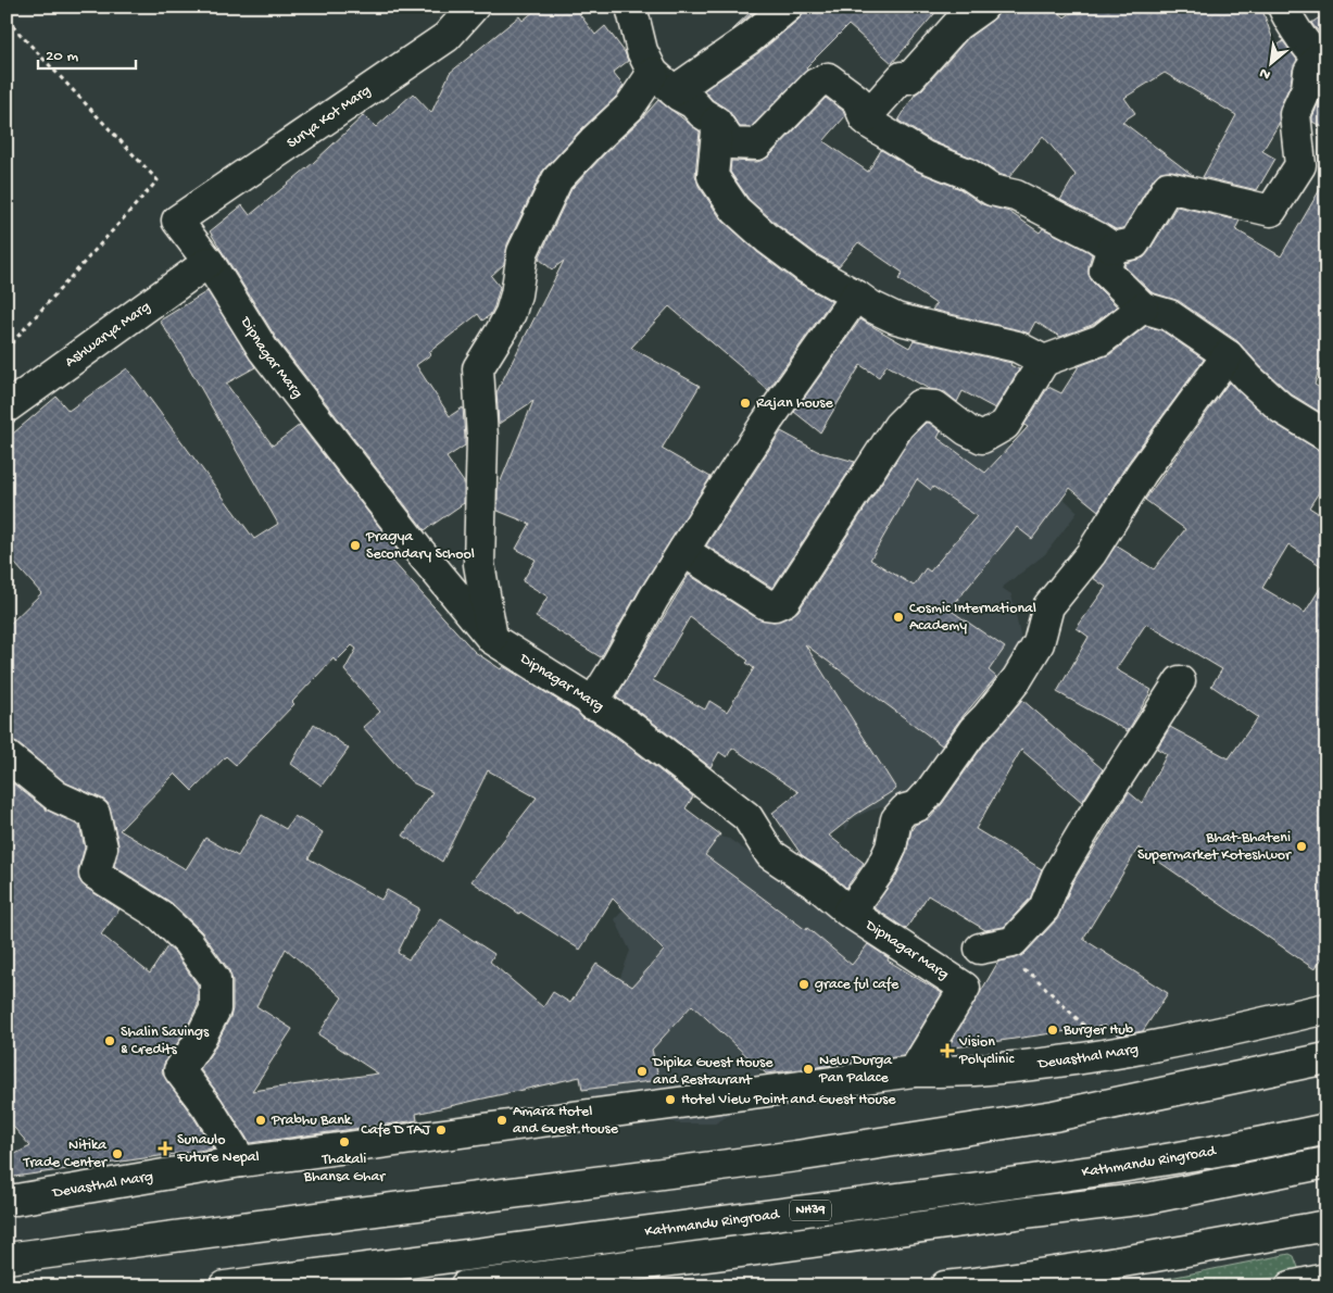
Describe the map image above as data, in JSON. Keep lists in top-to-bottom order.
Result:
{
  "streets": {
    "main road": [
      "Surya Kot Marg",
      "Ashwarya Marg",
      "Dipnagar Marg",
      "Devasthal Marg",
      "Kathmandu Ringroad",
      "NH39"
    ]
  },
  "crossings": [
    ["Surya Kot Marg", "Dipnagar Marg"],
    ["Ashwarya Marg", "Dipnagar Marg"],
    ["Dipnagar Marg", "Devasthal Marg"]
  ],
  "places": {
    "other": [
      "Rajan house",
      "Pragya Secondary School",
      "Cosmic International Academy",
      "Bhat-Bhateni Supermarket Koteshwor",
      "grace ful cafe",
      "Burger Hub",
      "Shalin Savings & Credits",
      "New Durga Pan Palace",
      "Dipika Guest House and Restaurant",
      "Hotel View Point and Guest House",
      "Prabhu Bank",
      "Amara Hotel and Guest House",
      "Cafe D TAJ",
      "Thakali Bhansa Ghar",
      "Nitika Trade Center"
    ],
    "health": ["Vision Polyclinic", "Sunaulo Future Nepal"]
  },
  "scale_bar": "20 m",
  "north": "bottom left"
}
